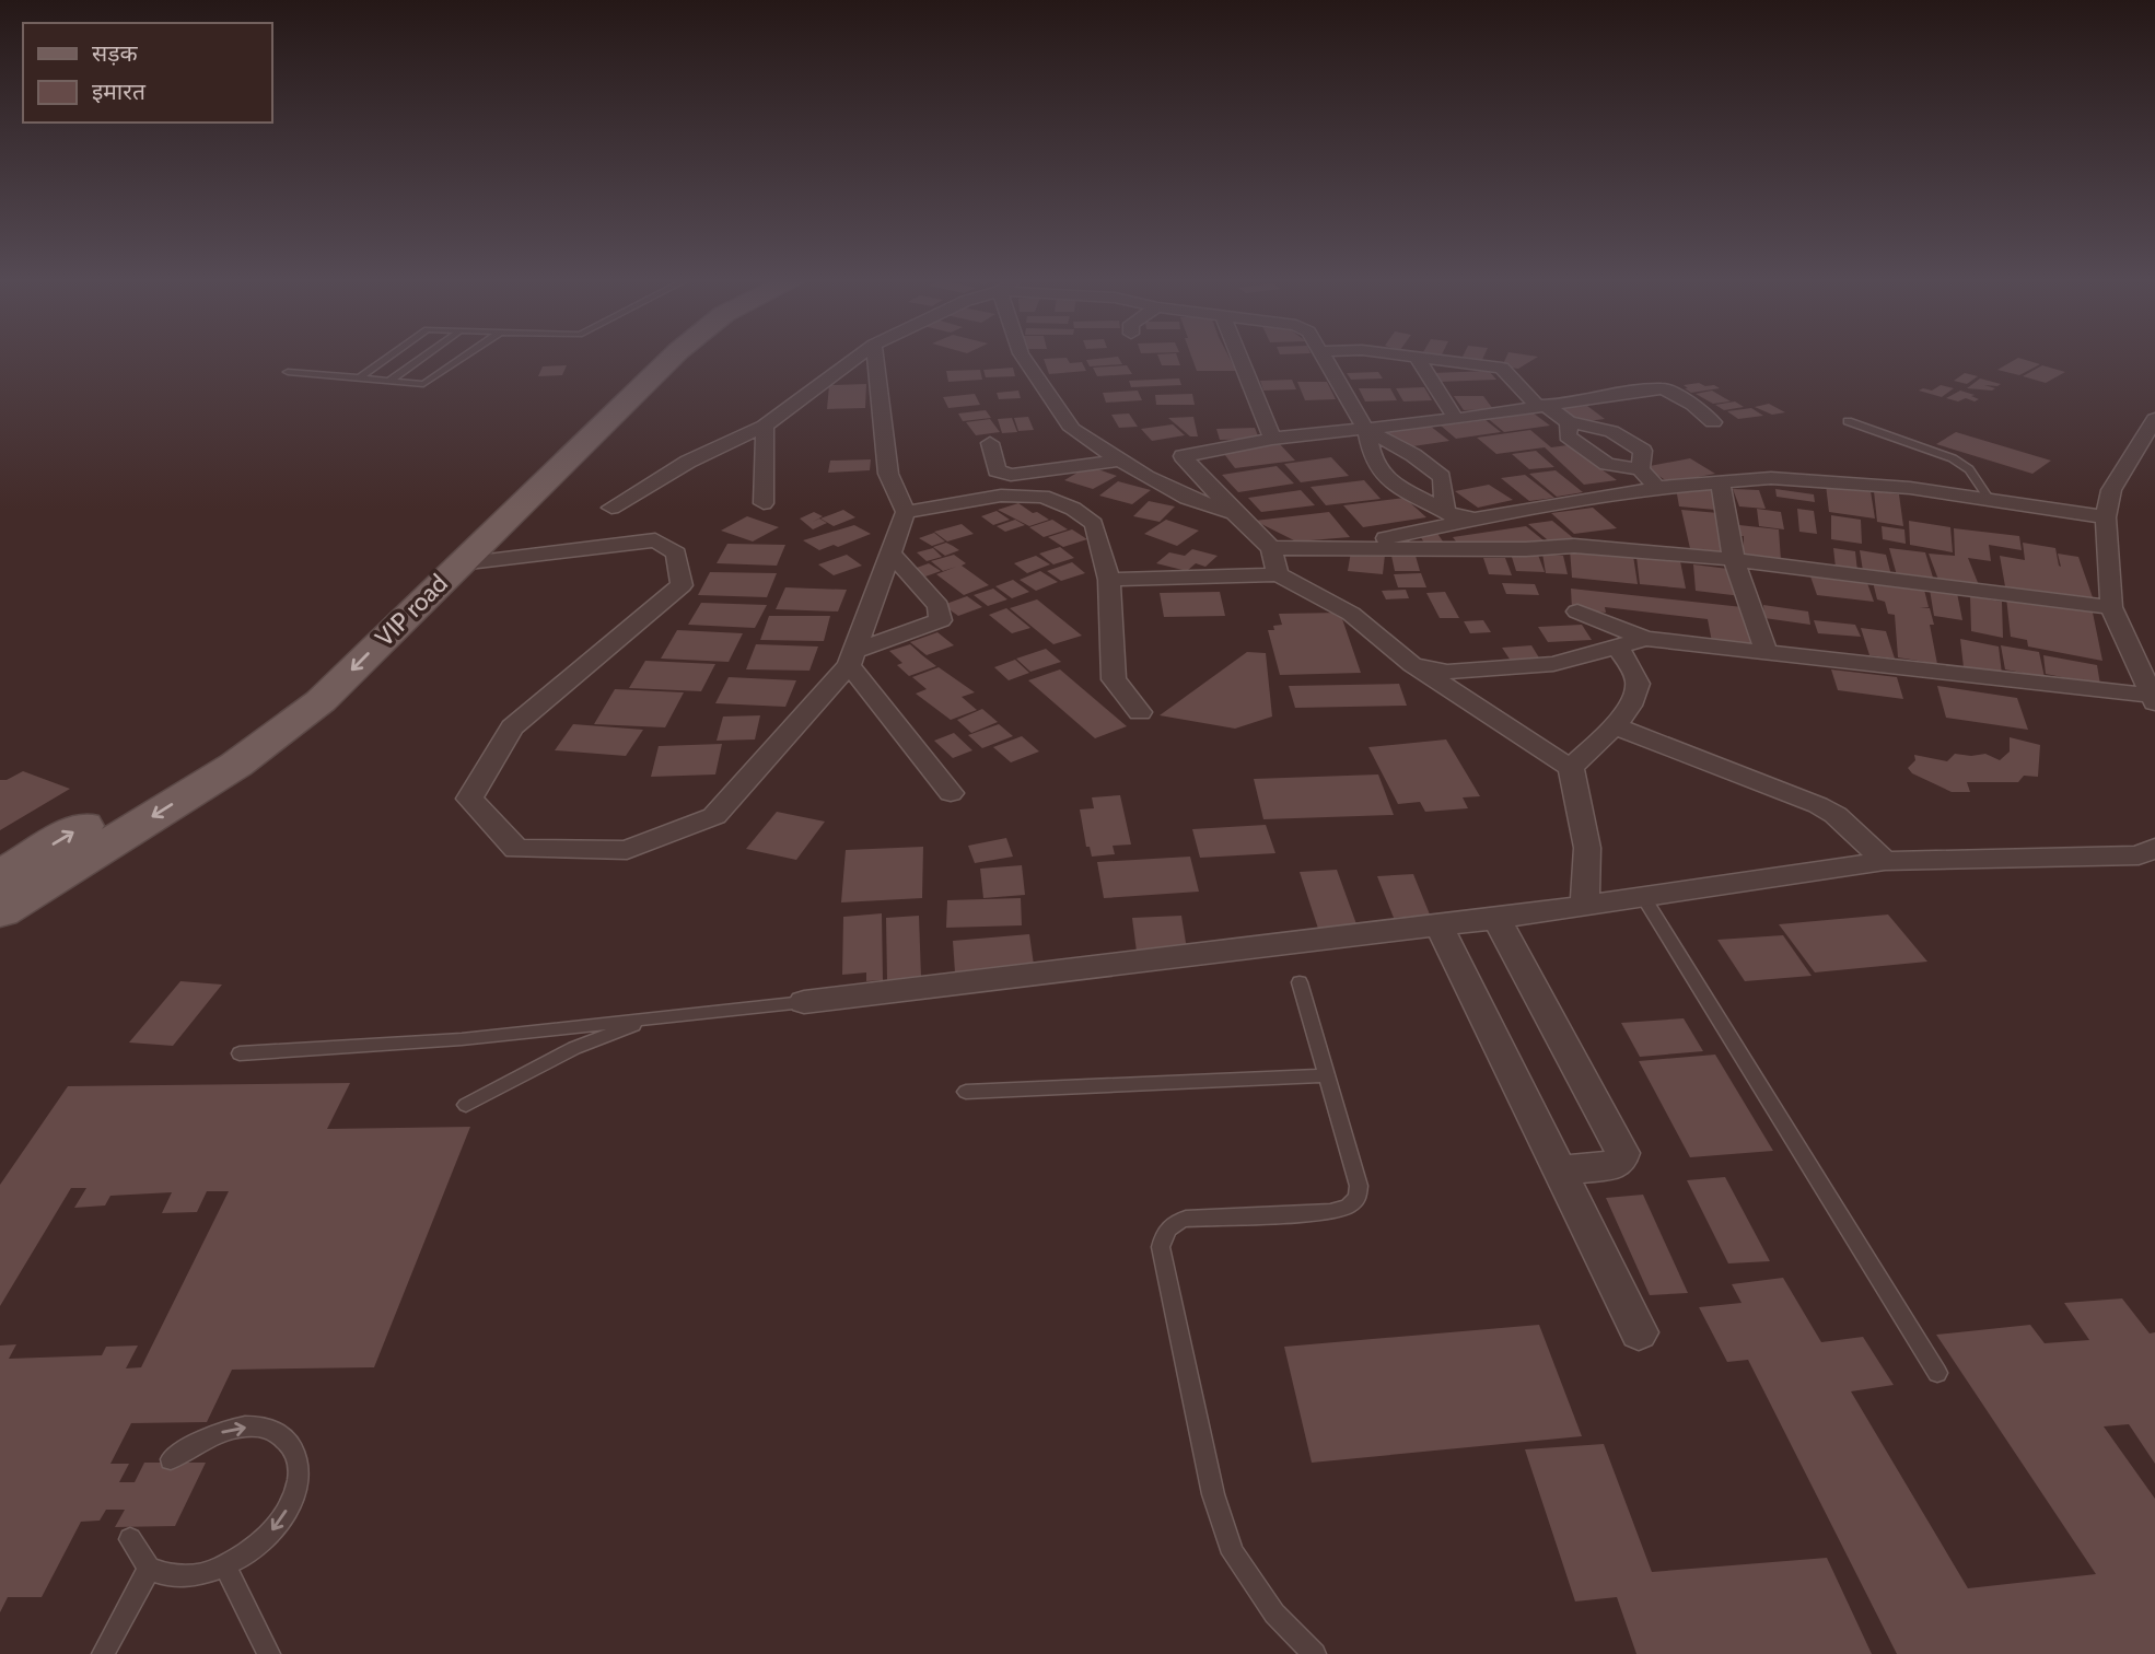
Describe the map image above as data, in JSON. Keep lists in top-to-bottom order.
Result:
{
  "streets": {
    "main road": ["VIP road"]
  },
  "legend": ["सड़क", "इमारत"]
}
